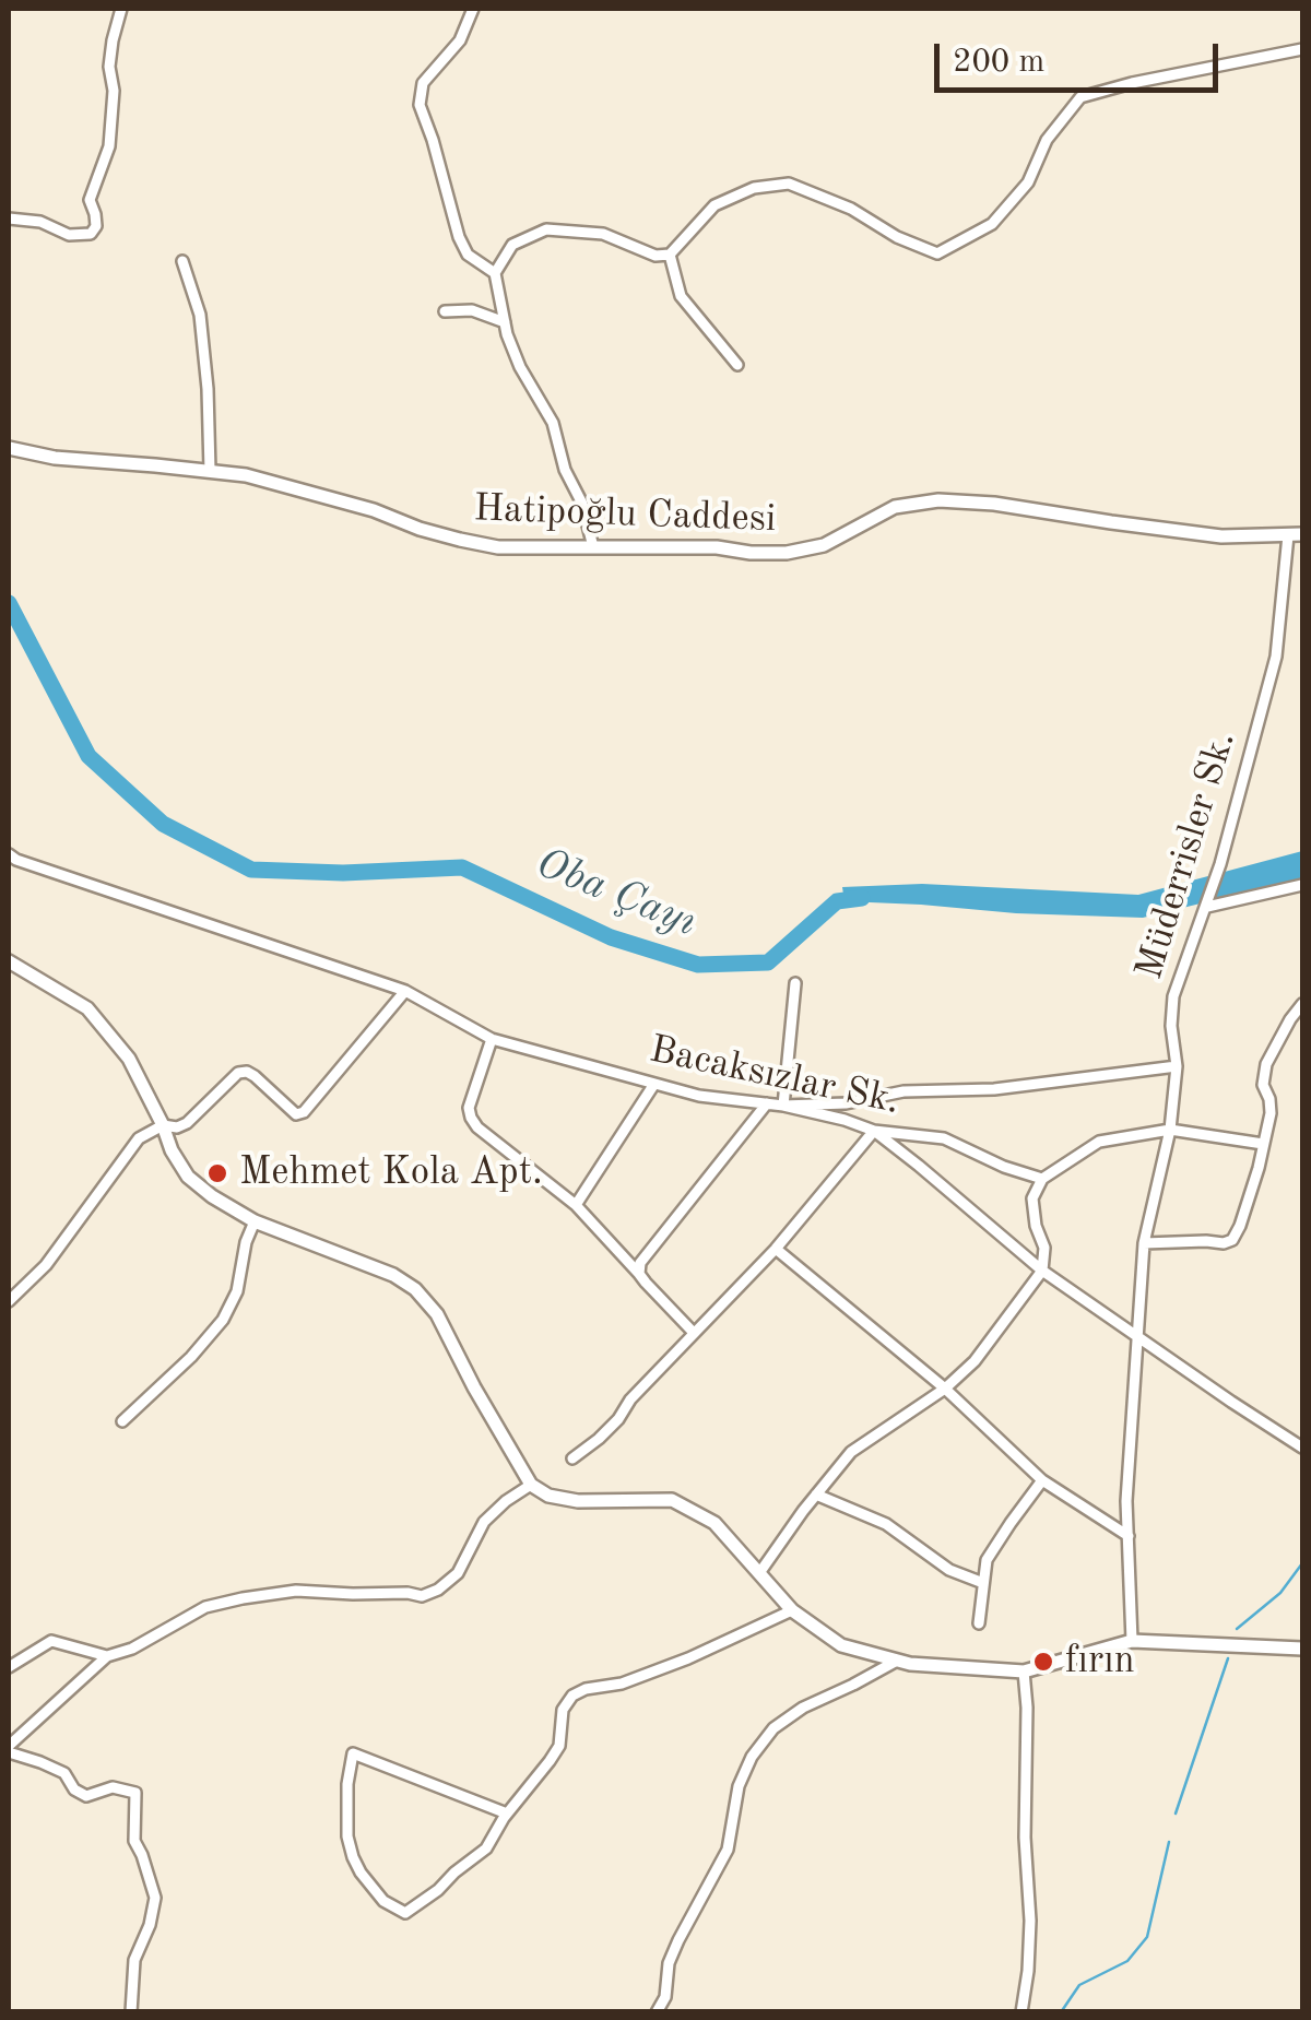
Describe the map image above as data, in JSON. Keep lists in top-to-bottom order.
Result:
{
  "streets": {
    "street": ["Hatipoğlu Caddesi", "Müderrisler Sk.", "Bacaksızlar Sk."]
  },
  "crossings": [
    ["Hatipoğlu Caddesi", "Müderrisler Sk."]
  ],
  "water": ["Oba Çayı"],
  "places": ["Mehmet Kola Apt.", "fırın"],
  "scale_bar": "200 m"
}
